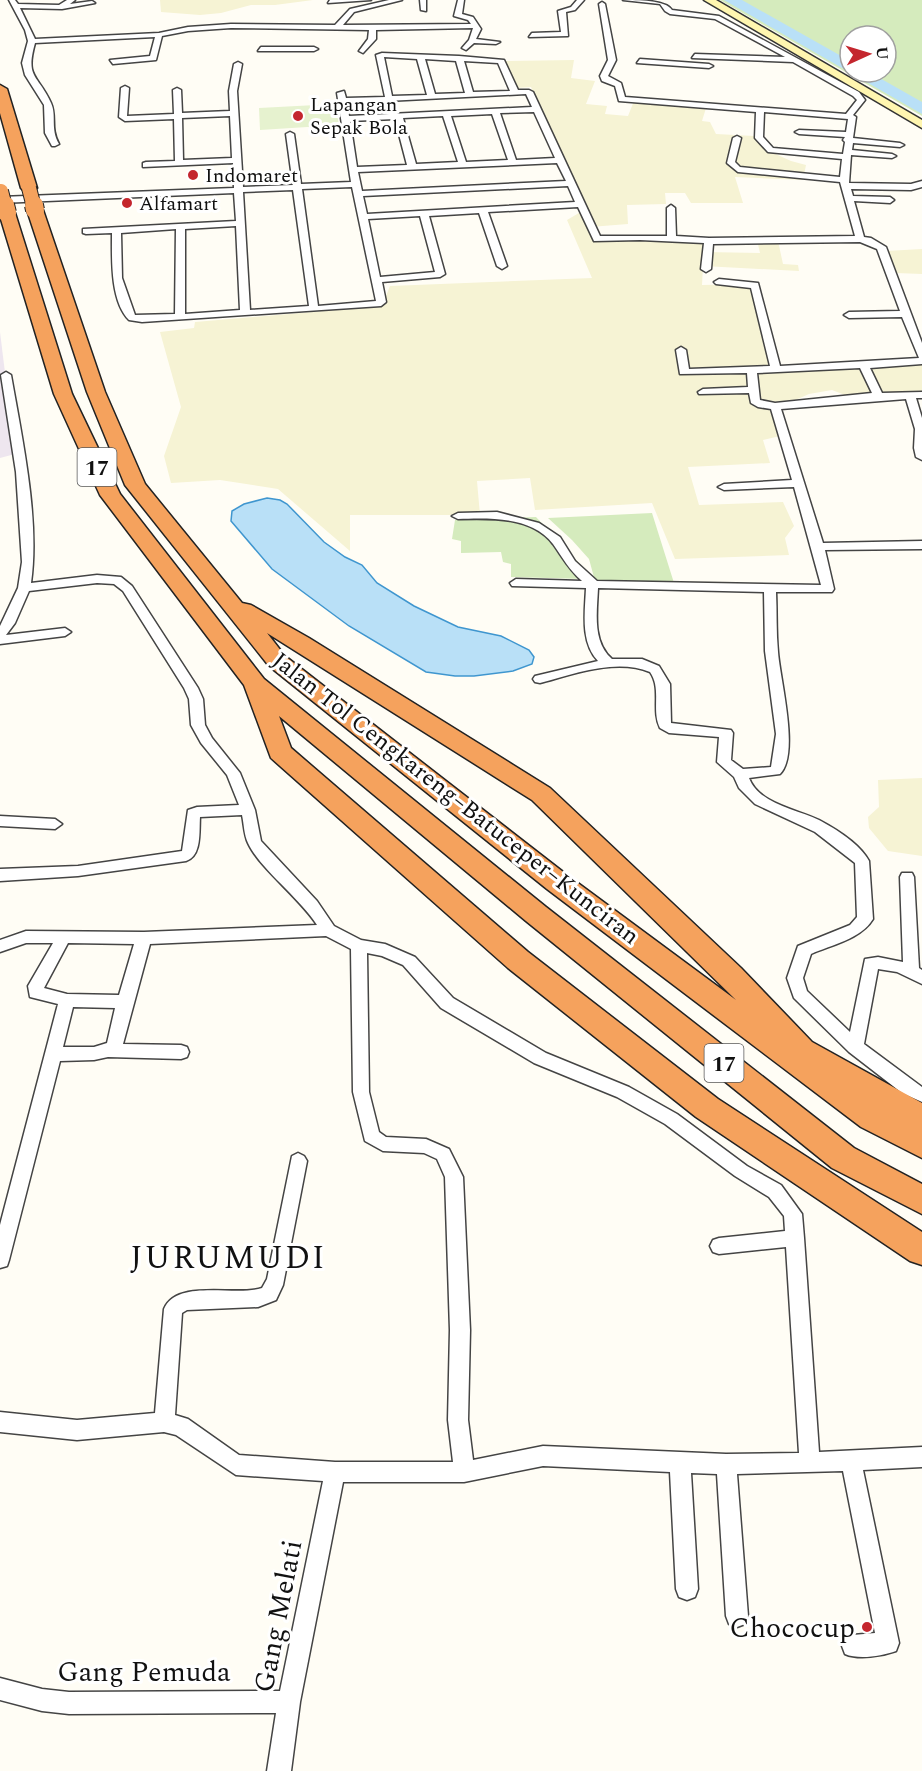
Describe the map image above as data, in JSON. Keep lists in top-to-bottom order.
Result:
{
  "streets": {
    "highway": ["17", "Jalan Tol Cengkareng–Batuceper–Kunciran"],
    "street": ["Gang Melati", "Gang Pemuda"]
  },
  "crossings": [
    ["Gang Melati", "Gang Pemuda"]
  ],
  "districts": ["JURUMUDI"],
  "places": [
    "Lapangan Sepak Bola",
    "Indomaret",
    "Alfamart",
    "Chococup"
  ],
  "north": "right"
}
